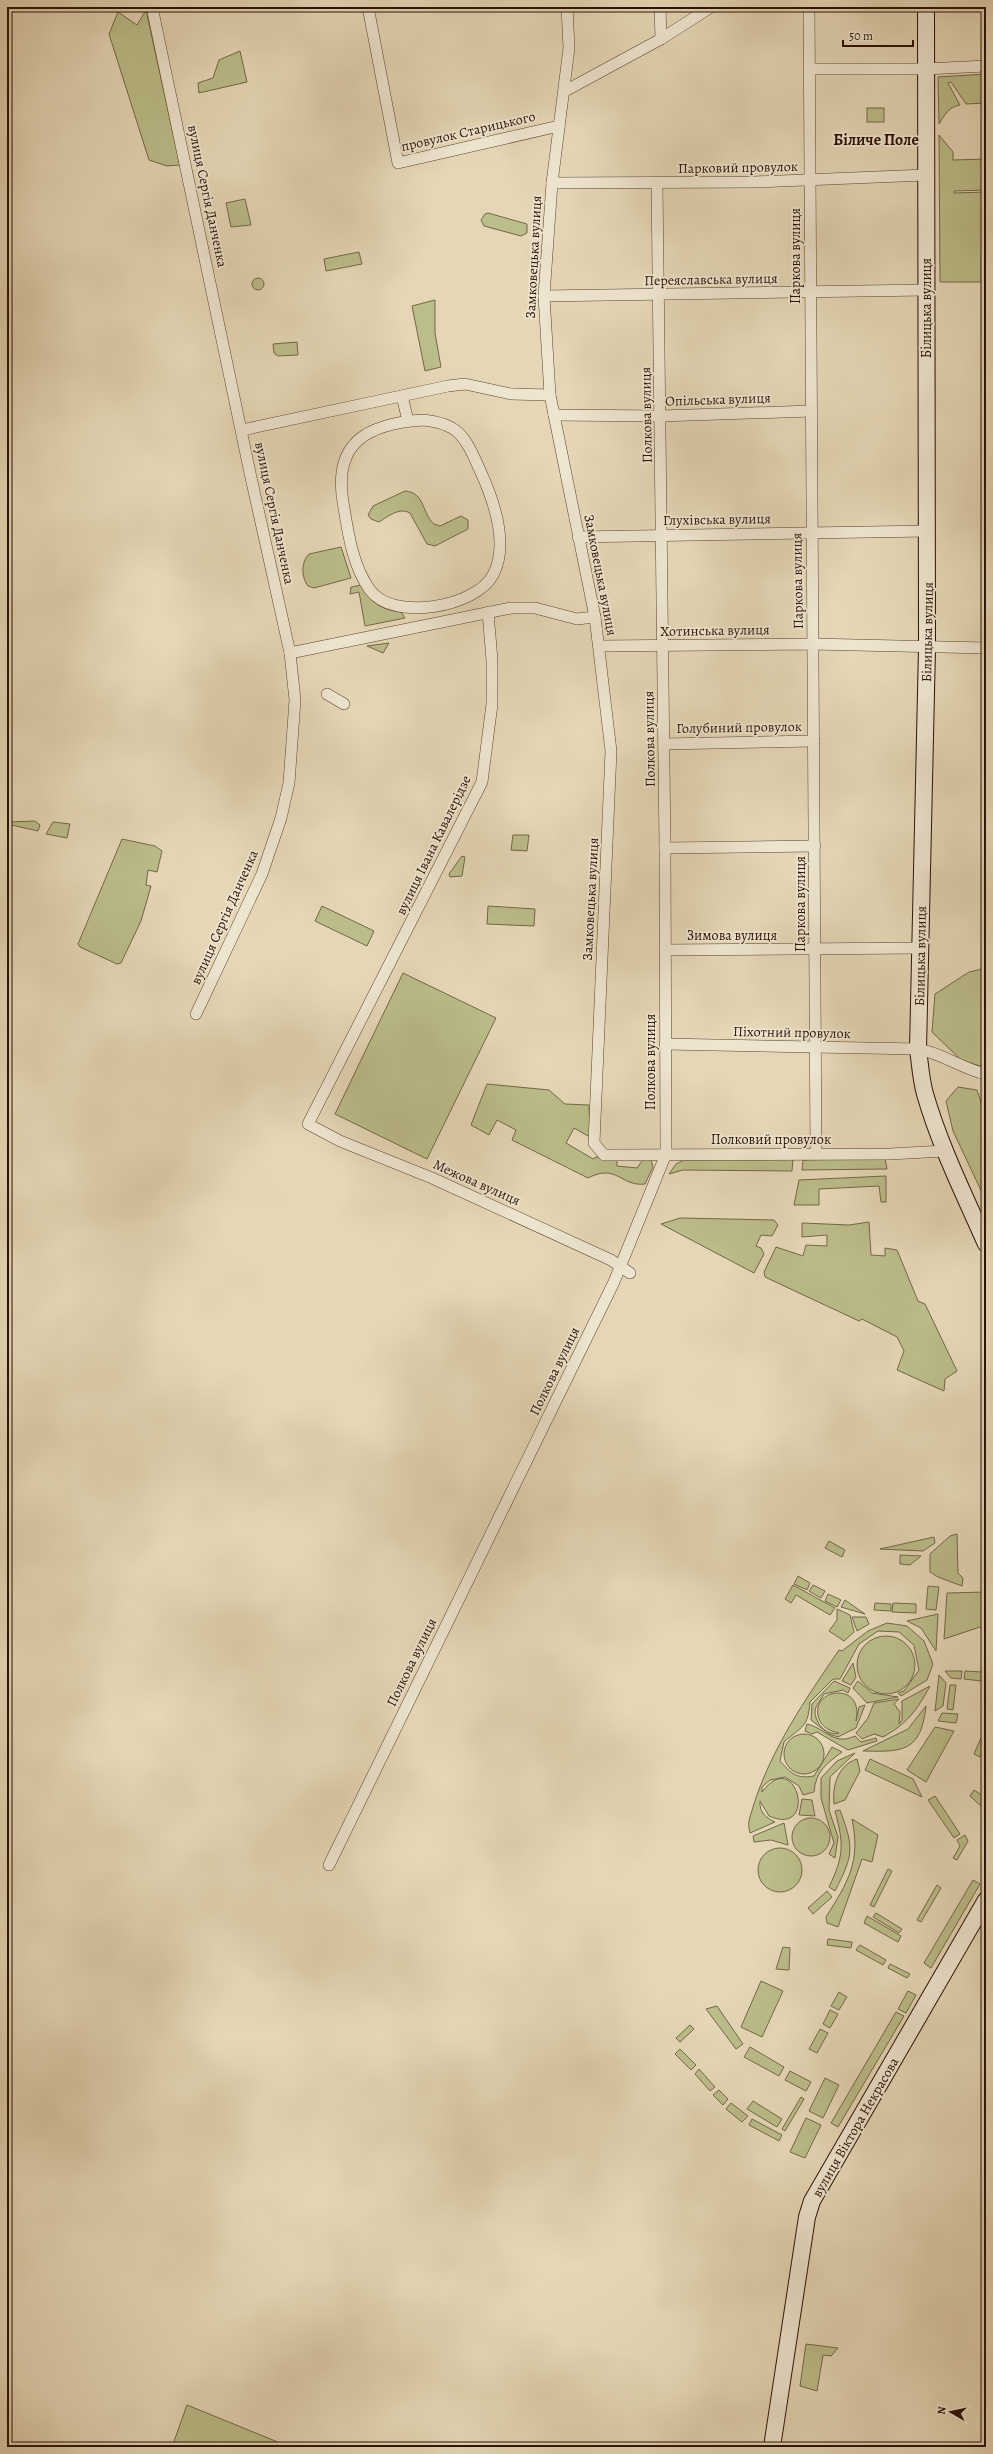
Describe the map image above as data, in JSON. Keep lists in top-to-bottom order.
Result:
{
  "streets": {
    "main road": ["Білицька вулиця", "вулиця Віктора Некрасова"],
    "street": [
      "провулок Старицького",
      "Парковий провулок",
      "вулиця Сергія Данченка",
      "Паркова вулиця",
      "Замковецька вулиця",
      "Переяславська вулиця",
      "Опільська вулиця",
      "Полкова вулиця",
      "Глухівська вулиця",
      "Хотинська вулиця",
      "Голубиний провулок",
      "вулиця Івана Кавалерідзе",
      "Зимова вулиця",
      "Піхотний провулок",
      "Полковий провулок",
      "Межова вулиця"
    ]
  },
  "crossings": [
    ["провулок Старицького", "Замковецька вулиця"],
    ["Парковий провулок", "Паркова вулиця"],
    ["Парковий провулок", "Замковецька вулиця"],
    ["Парковий провулок", "Білицька вулиця"],
    ["Парковий провулок", "Полкова вулиця"],
    ["Паркова вулиця", "Переяславська вулиця"],
    ["Паркова вулиця", "Опільська вулиця"],
    ["Паркова вулиця", "Глухівська вулиця"],
    ["Паркова вулиця", "Хотинська вулиця"],
    ["Паркова вулиця", "Голубиний провулок"],
    ["Паркова вулиця", "Зимова вулиця"],
    ["Паркова вулиця", "Піхотний провулок"],
    ["Паркова вулиця", "Полковий провулок"],
    ["Замковецька вулиця", "Переяславська вулиця"],
    ["Замковецька вулиця", "Опільська вулиця"],
    ["Замковецька вулиця", "Глухівська вулиця"],
    ["Замковецька вулиця", "Хотинська вулиця"],
    ["Замковецька вулиця", "Полковий провулок"],
    ["Переяславська вулиця", "Білицька вулиця"],
    ["Переяславська вулиця", "Полкова вулиця"],
    ["Білицька вулиця", "Глухівська вулиця"],
    ["Білицька вулиця", "Хотинська вулиця"],
    ["Білицька вулиця", "Зимова вулиця"],
    ["Білицька вулиця", "Піхотний провулок"],
    ["Білицька вулиця", "Полковий провулок"],
    ["Опільська вулиця", "Полкова вулиця"],
    ["Полкова вулиця", "Глухівська вулиця"],
    ["Полкова вулиця", "Хотинська вулиця"],
    ["Полкова вулиця", "Голубиний провулок"],
    ["Полкова вулиця", "Зимова вулиця"],
    ["Полкова вулиця", "Піхотний провулок"],
    ["Полкова вулиця", "Полковий провулок"],
    ["Полкова вулиця", "Межова вулиця"],
    ["вулиця Івана Кавалерідзе", "Межова вулиця"]
  ],
  "districts": ["Біличе Поле"],
  "scale_bar": "50 m",
  "north": "left"
}
